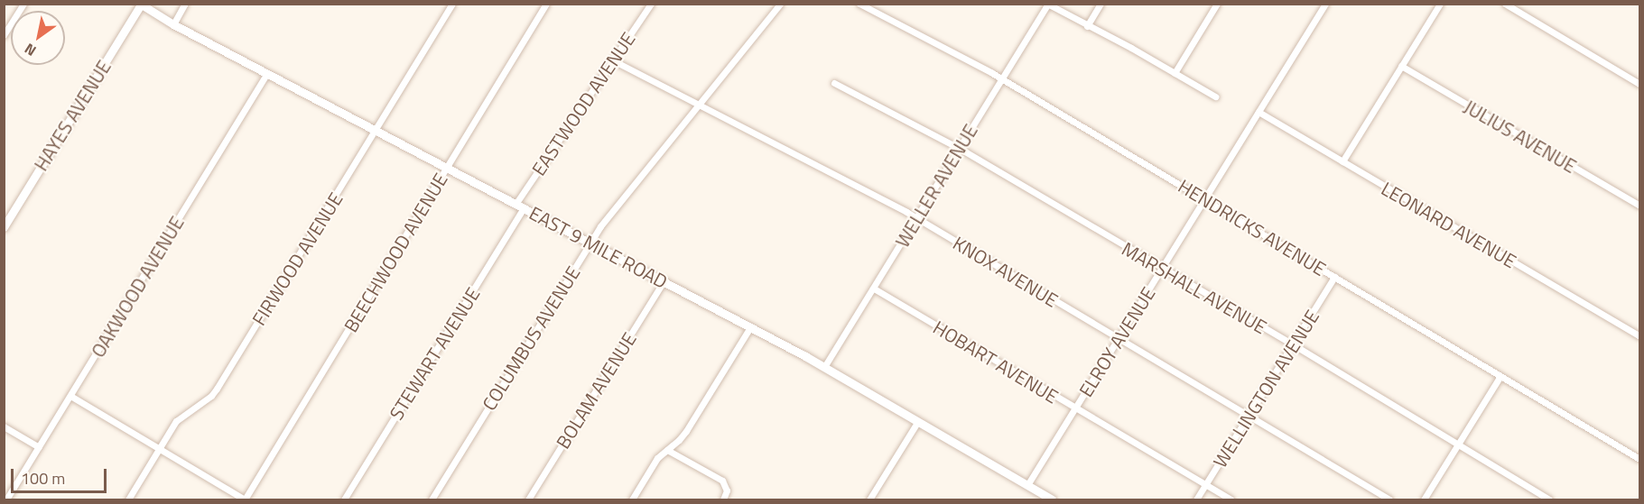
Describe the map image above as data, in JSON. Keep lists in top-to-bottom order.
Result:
{
  "streets": {
    "main road": ["HAYES AVENUE", "EAST 9 MILE ROAD"],
    "street": [
      "EASTWOOD AVENUE",
      "JULIUS AVENUE",
      "WELLER AVENUE",
      "LEONARD AVENUE",
      "HENDRICKS AVENUE",
      "BEECHWOOD AVENUE",
      "FIRWOOD AVENUE",
      "KNOX AVENUE",
      "OAKWOOD AVENUE",
      "MARSHALL AVENUE",
      "COLUMBUS AVENUE",
      "ELROY AVENUE",
      "STEWART AVENUE",
      "HOBART AVENUE",
      "WELLINGTON AVENUE",
      "BOLAM AVENUE"
    ]
  },
  "crossings": [
    ["EASTWOOD AVENUE", "EAST 9 MILE ROAD"],
    ["EASTWOOD AVENUE", "KNOX AVENUE"],
    ["EASTWOOD AVENUE", "STEWART AVENUE"],
    ["HAYES AVENUE", "EAST 9 MILE ROAD"],
    ["WELLER AVENUE", "HENDRICKS AVENUE"],
    ["WELLER AVENUE", "EAST 9 MILE ROAD"],
    ["WELLER AVENUE", "KNOX AVENUE"],
    ["WELLER AVENUE", "MARSHALL AVENUE"],
    ["WELLER AVENUE", "HOBART AVENUE"],
    ["LEONARD AVENUE", "ELROY AVENUE"],
    ["HENDRICKS AVENUE", "ELROY AVENUE"],
    ["HENDRICKS AVENUE", "WELLINGTON AVENUE"],
    ["EAST 9 MILE ROAD", "BEECHWOOD AVENUE"],
    ["EAST 9 MILE ROAD", "FIRWOOD AVENUE"],
    ["EAST 9 MILE ROAD", "OAKWOOD AVENUE"],
    ["EAST 9 MILE ROAD", "COLUMBUS AVENUE"],
    ["EAST 9 MILE ROAD", "ELROY AVENUE"],
    ["EAST 9 MILE ROAD", "STEWART AVENUE"],
    ["EAST 9 MILE ROAD", "BOLAM AVENUE"],
    ["KNOX AVENUE", "COLUMBUS AVENUE"],
    ["KNOX AVENUE", "ELROY AVENUE"],
    ["KNOX AVENUE", "WELLINGTON AVENUE"],
    ["MARSHALL AVENUE", "ELROY AVENUE"],
    ["MARSHALL AVENUE", "WELLINGTON AVENUE"],
    ["ELROY AVENUE", "HOBART AVENUE"],
    ["HOBART AVENUE", "WELLINGTON AVENUE"]
  ],
  "scale_bar": "100 m",
  "north": "bottom left"
}
